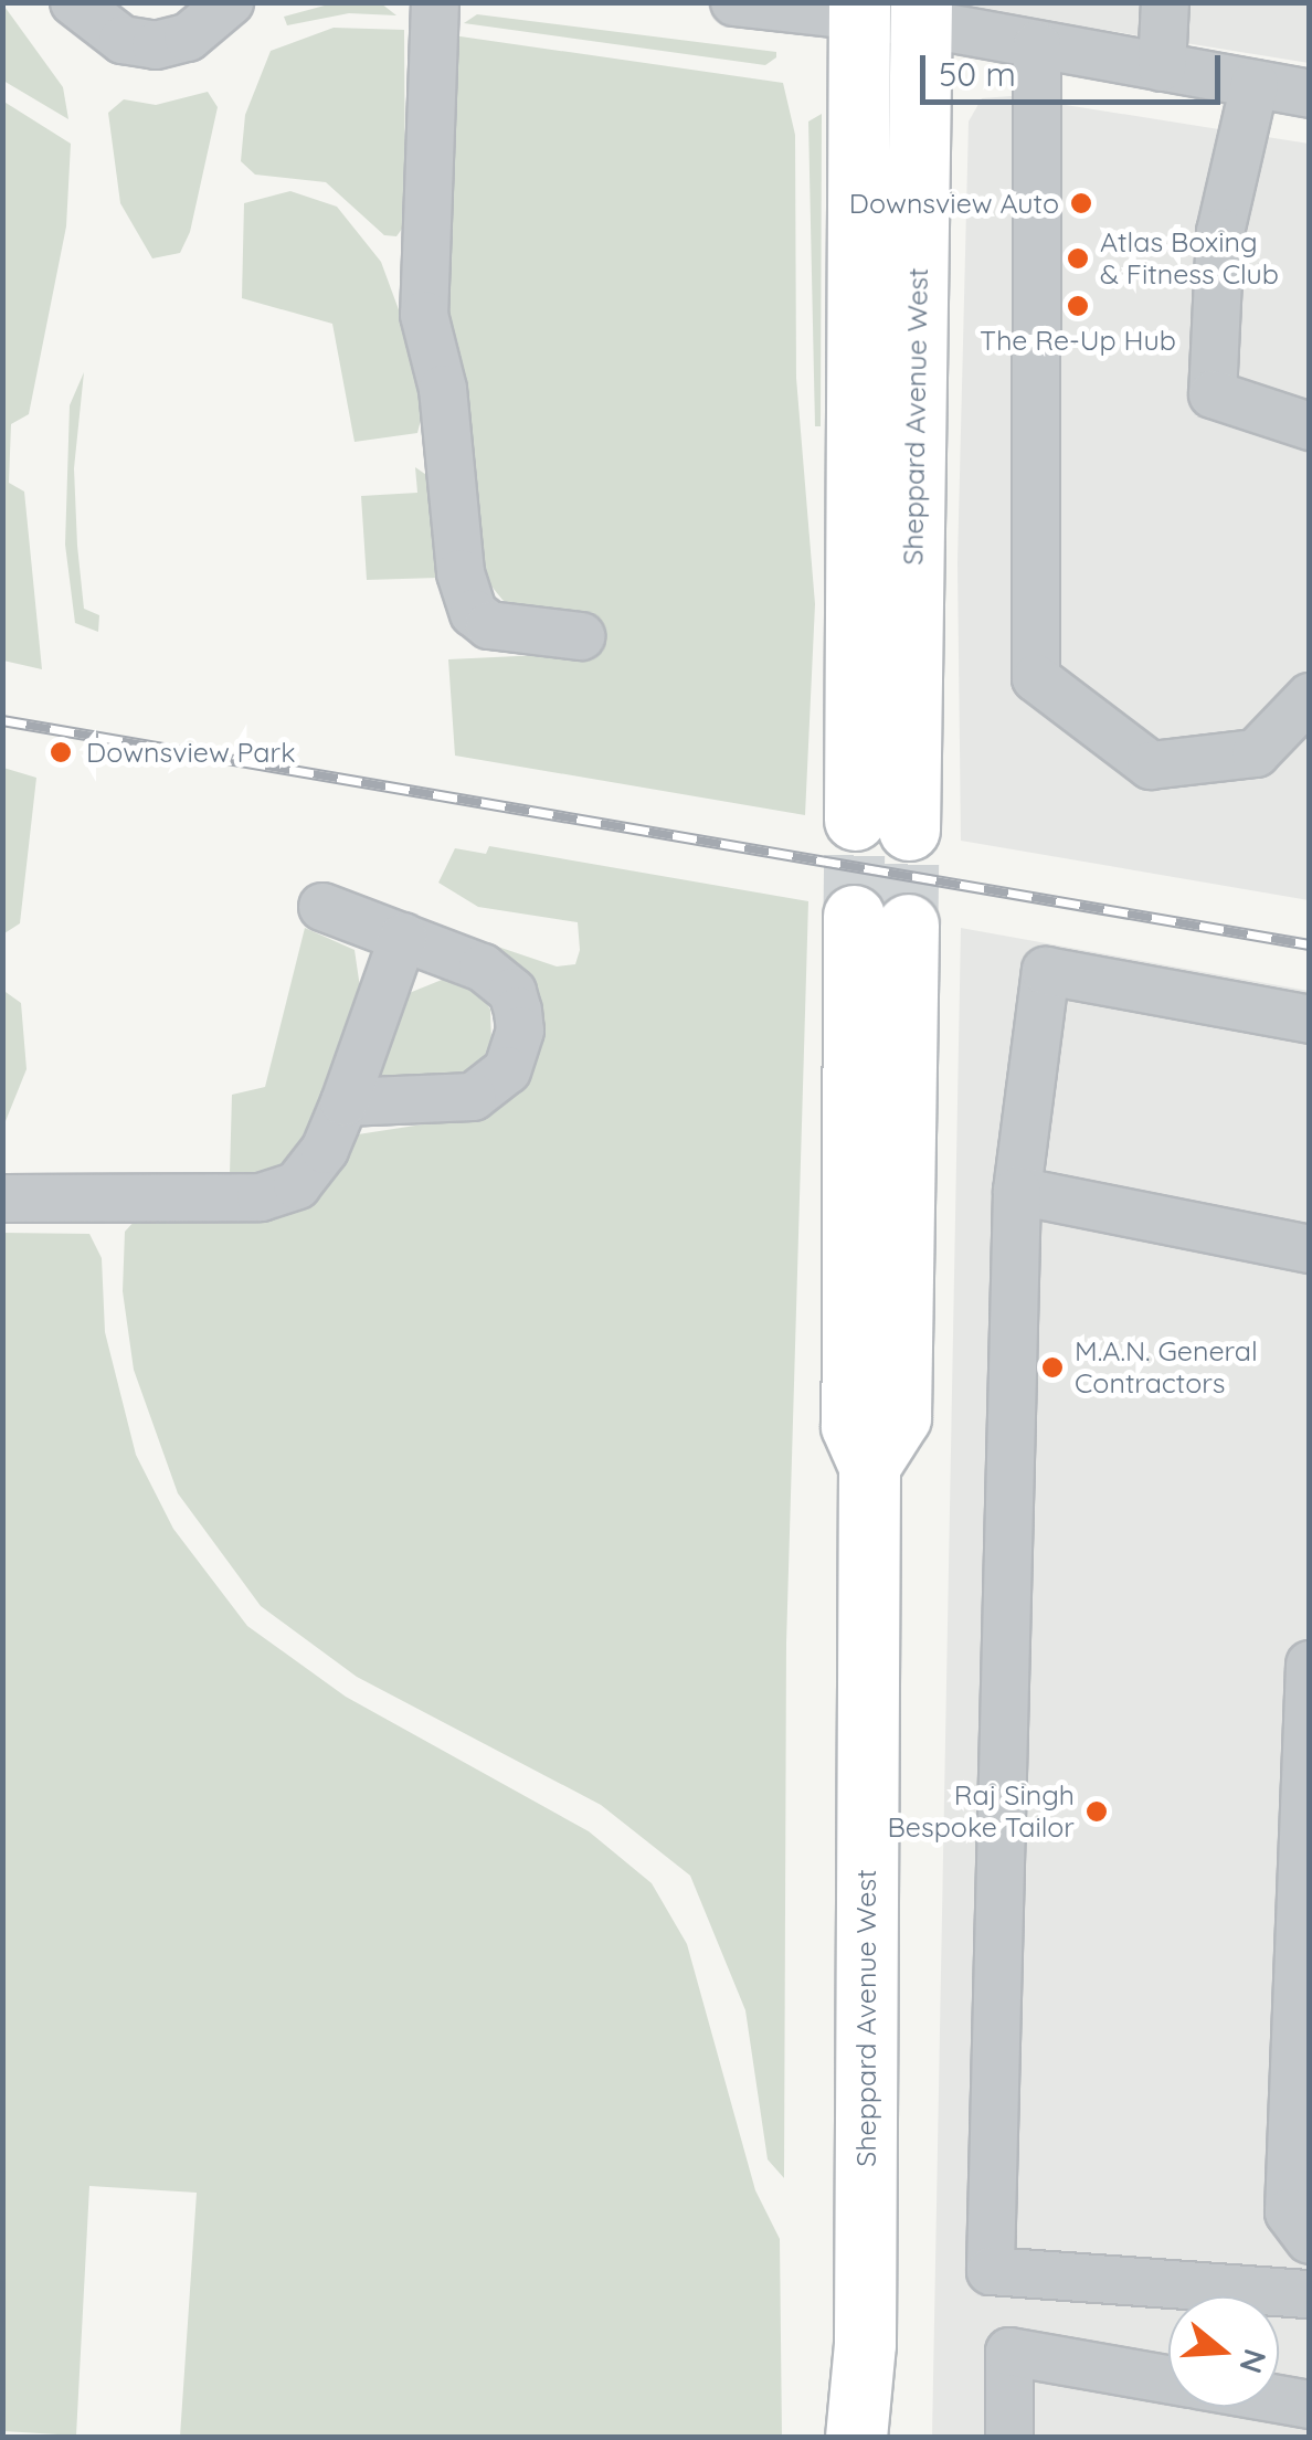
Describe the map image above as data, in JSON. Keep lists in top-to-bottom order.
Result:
{
  "streets": {
    "main road": ["Sheppard Avenue West"]
  },
  "places": [
    "Downsview Auto",
    "Atlas Boxing & Fitness Club",
    "The Re-Up Hub",
    "Downsview Park",
    "M.A.N. General Contractors",
    "Raj Singh Bespoke Tailor"
  ],
  "scale_bar": "50 m",
  "north": "right"
}
